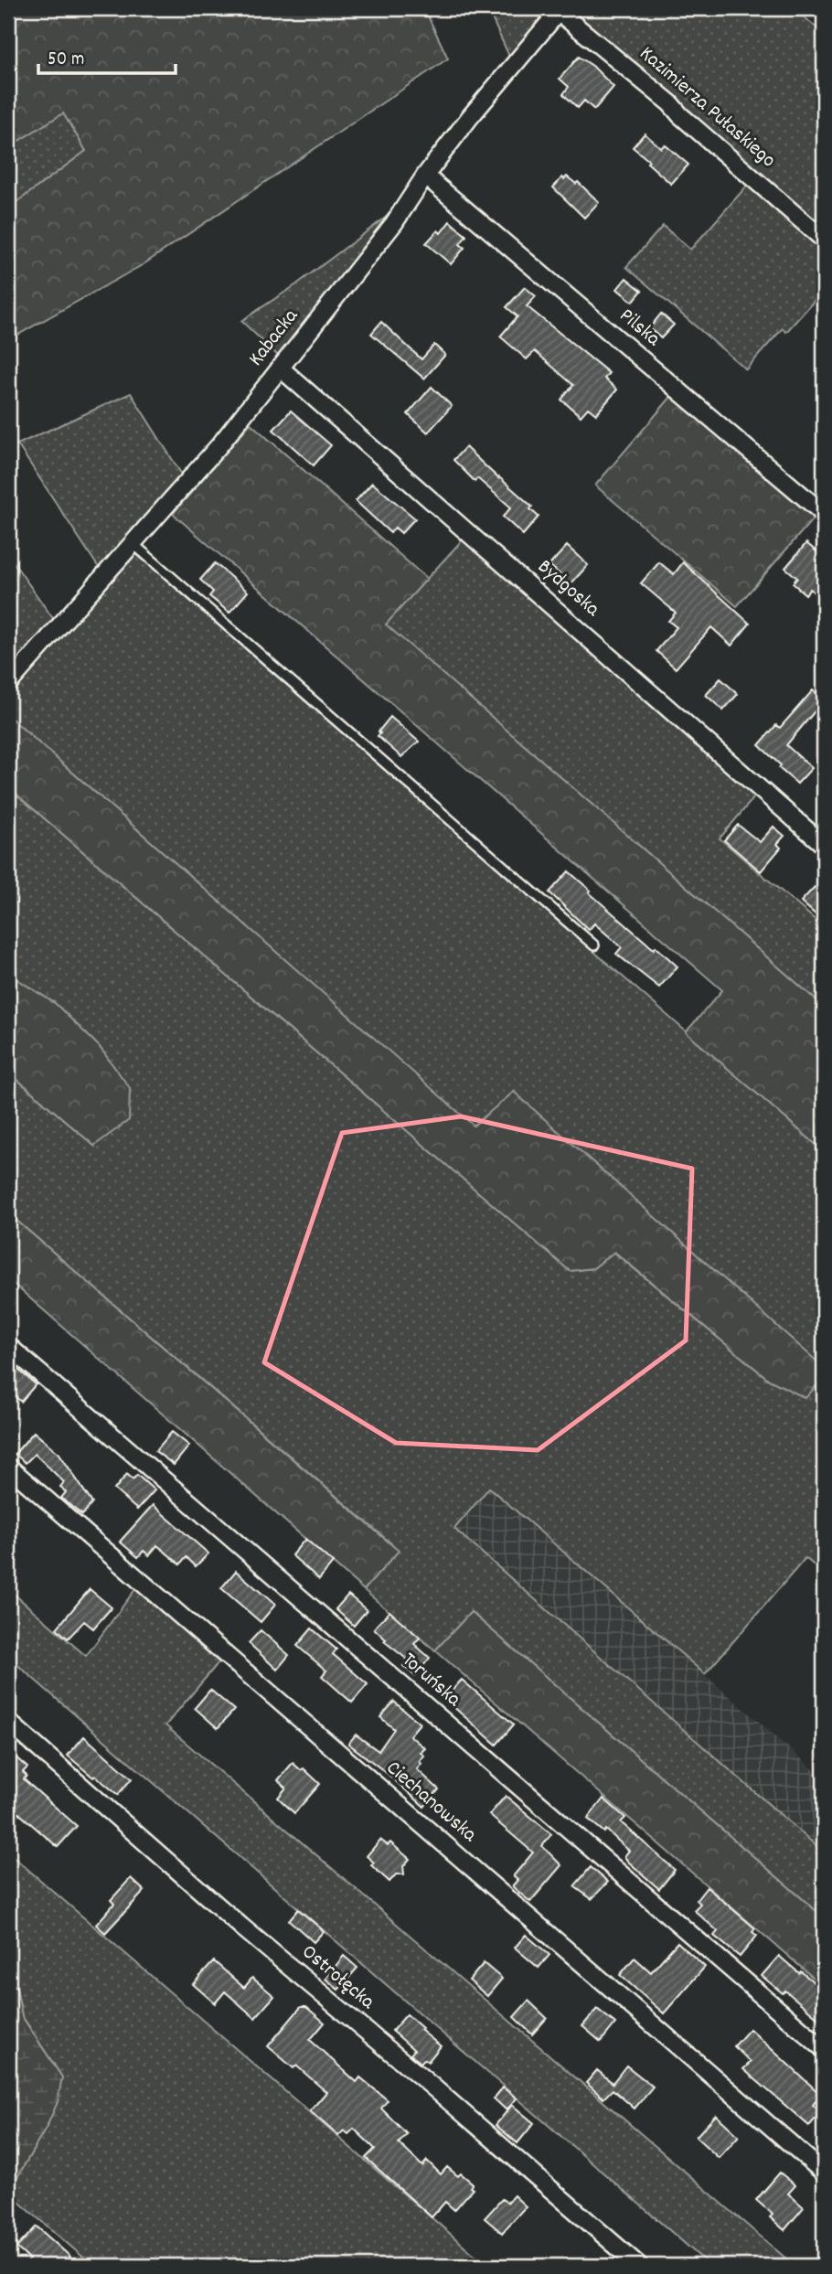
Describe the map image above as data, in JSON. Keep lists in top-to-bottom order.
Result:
{
  "streets": {
    "street": [
      "Kazimierza Pułaskiego",
      "Pilska",
      "Kabacka",
      "Bydgoska",
      "Toruńska",
      "Ciechanowska",
      "Ostrołęcka"
    ]
  },
  "crossings": [
    ["Kazimierza Pułaskiego", "Kabacka"],
    ["Pilska", "Kabacka"],
    ["Kabacka", "Bydgoska"]
  ],
  "scale_bar": "50 m"
}
